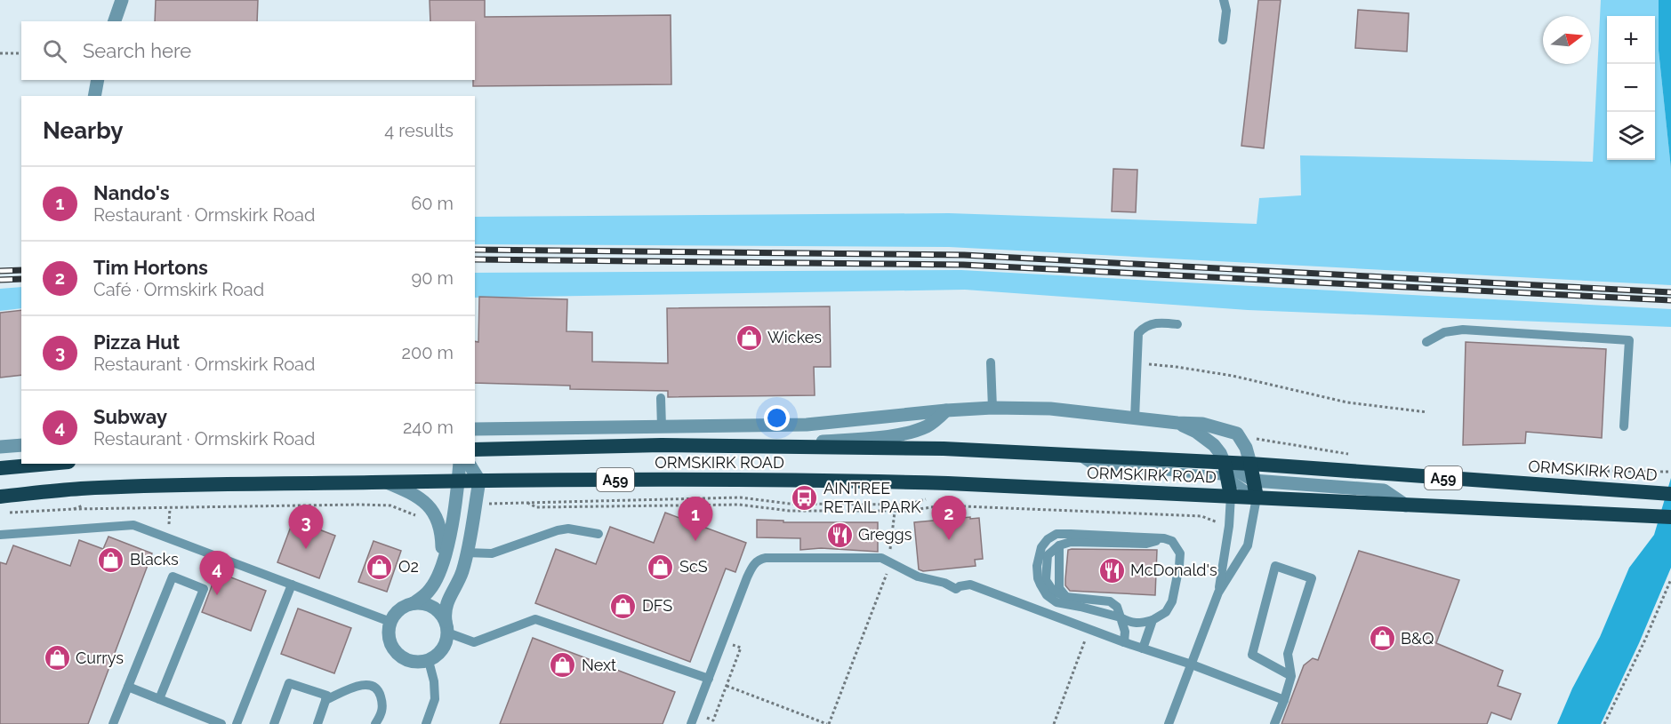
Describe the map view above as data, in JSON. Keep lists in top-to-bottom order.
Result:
{
  "streets": {
    "highway": ["ORMSKIRK ROAD", "A59"]
  },
  "places": {
    "shop": [
      "Wickes",
      "Blacks",
      "O2",
      "ScS",
      "DFS",
      "B&Q",
      "Currys",
      "Next"
    ],
    "bus stop": ["AINTREE RETAIL PARK"],
    "restaurant": ["Greggs", "McDonald's"]
  },
  "north": "right",
  "page": {
    "map_buttons": ["+", "−"],
    "search": "Search here",
    "heading": ["Nearby", "4 results"],
    "list": [
      {
        "mark": "1",
        "name": "Nando's",
        "note": "Restaurant · Ormskirk Road",
        "value": "60 m"
      },
      {
        "mark": "2",
        "name": "Tim Hortons",
        "note": "Café · Ormskirk Road",
        "value": "90 m"
      },
      {
        "mark": "3",
        "name": "Pizza Hut",
        "note": "Restaurant · Ormskirk Road",
        "value": "200 m"
      },
      {
        "mark": "4",
        "name": "Subway",
        "note": "Restaurant · Ormskirk Road",
        "value": "240 m"
      }
    ],
    "pins": [
      "2",
      "1",
      "3",
      "4"
    ]
  }
}
